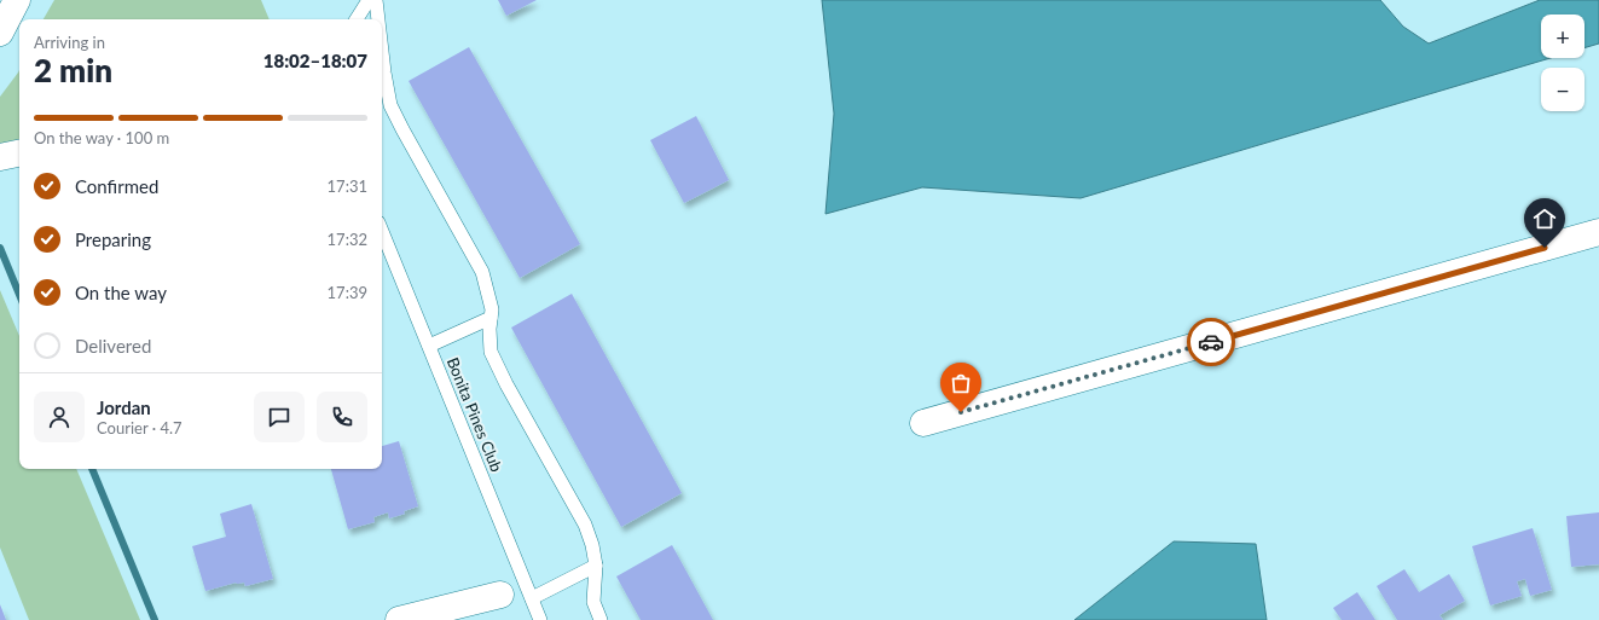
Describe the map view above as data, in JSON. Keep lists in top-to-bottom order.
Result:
{
  "streets": {
    "lane": ["Bonita Pines Club"]
  },
  "page": {
    "map_buttons": ["+", "−"],
    "heading": ["2 min", "Arriving in", "18:02–18:07"],
    "panel": ["Jordan", "Courier · 4.7"],
    "bar": "On the way · 100 m",
    "list": [
      ["Confirmed", "17:31"],
      ["Preparing", "17:32"],
      ["On the way", "17:39"],
      "Delivered"
    ]
  }
}
